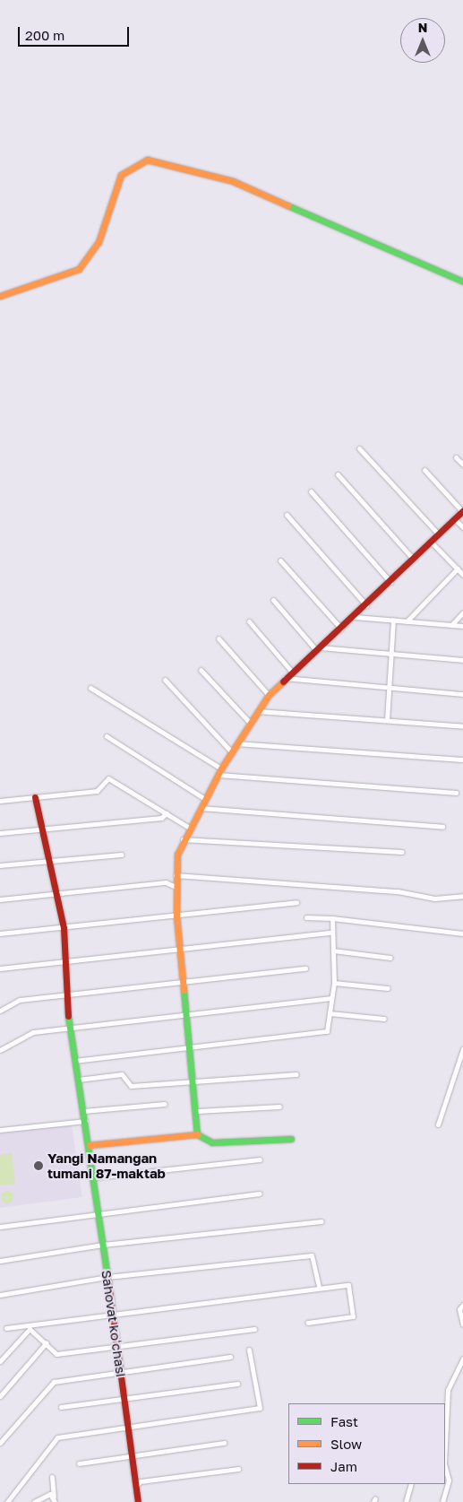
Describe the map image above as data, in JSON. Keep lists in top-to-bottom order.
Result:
{
  "streets": {
    "street": ["Sahovat koʻchasi"]
  },
  "places": ["Yangi Namangan tumani 87-maktab"],
  "legend": ["Fast", "Slow", "Jam"],
  "scale_bar": "200 m",
  "north": "top"
}
